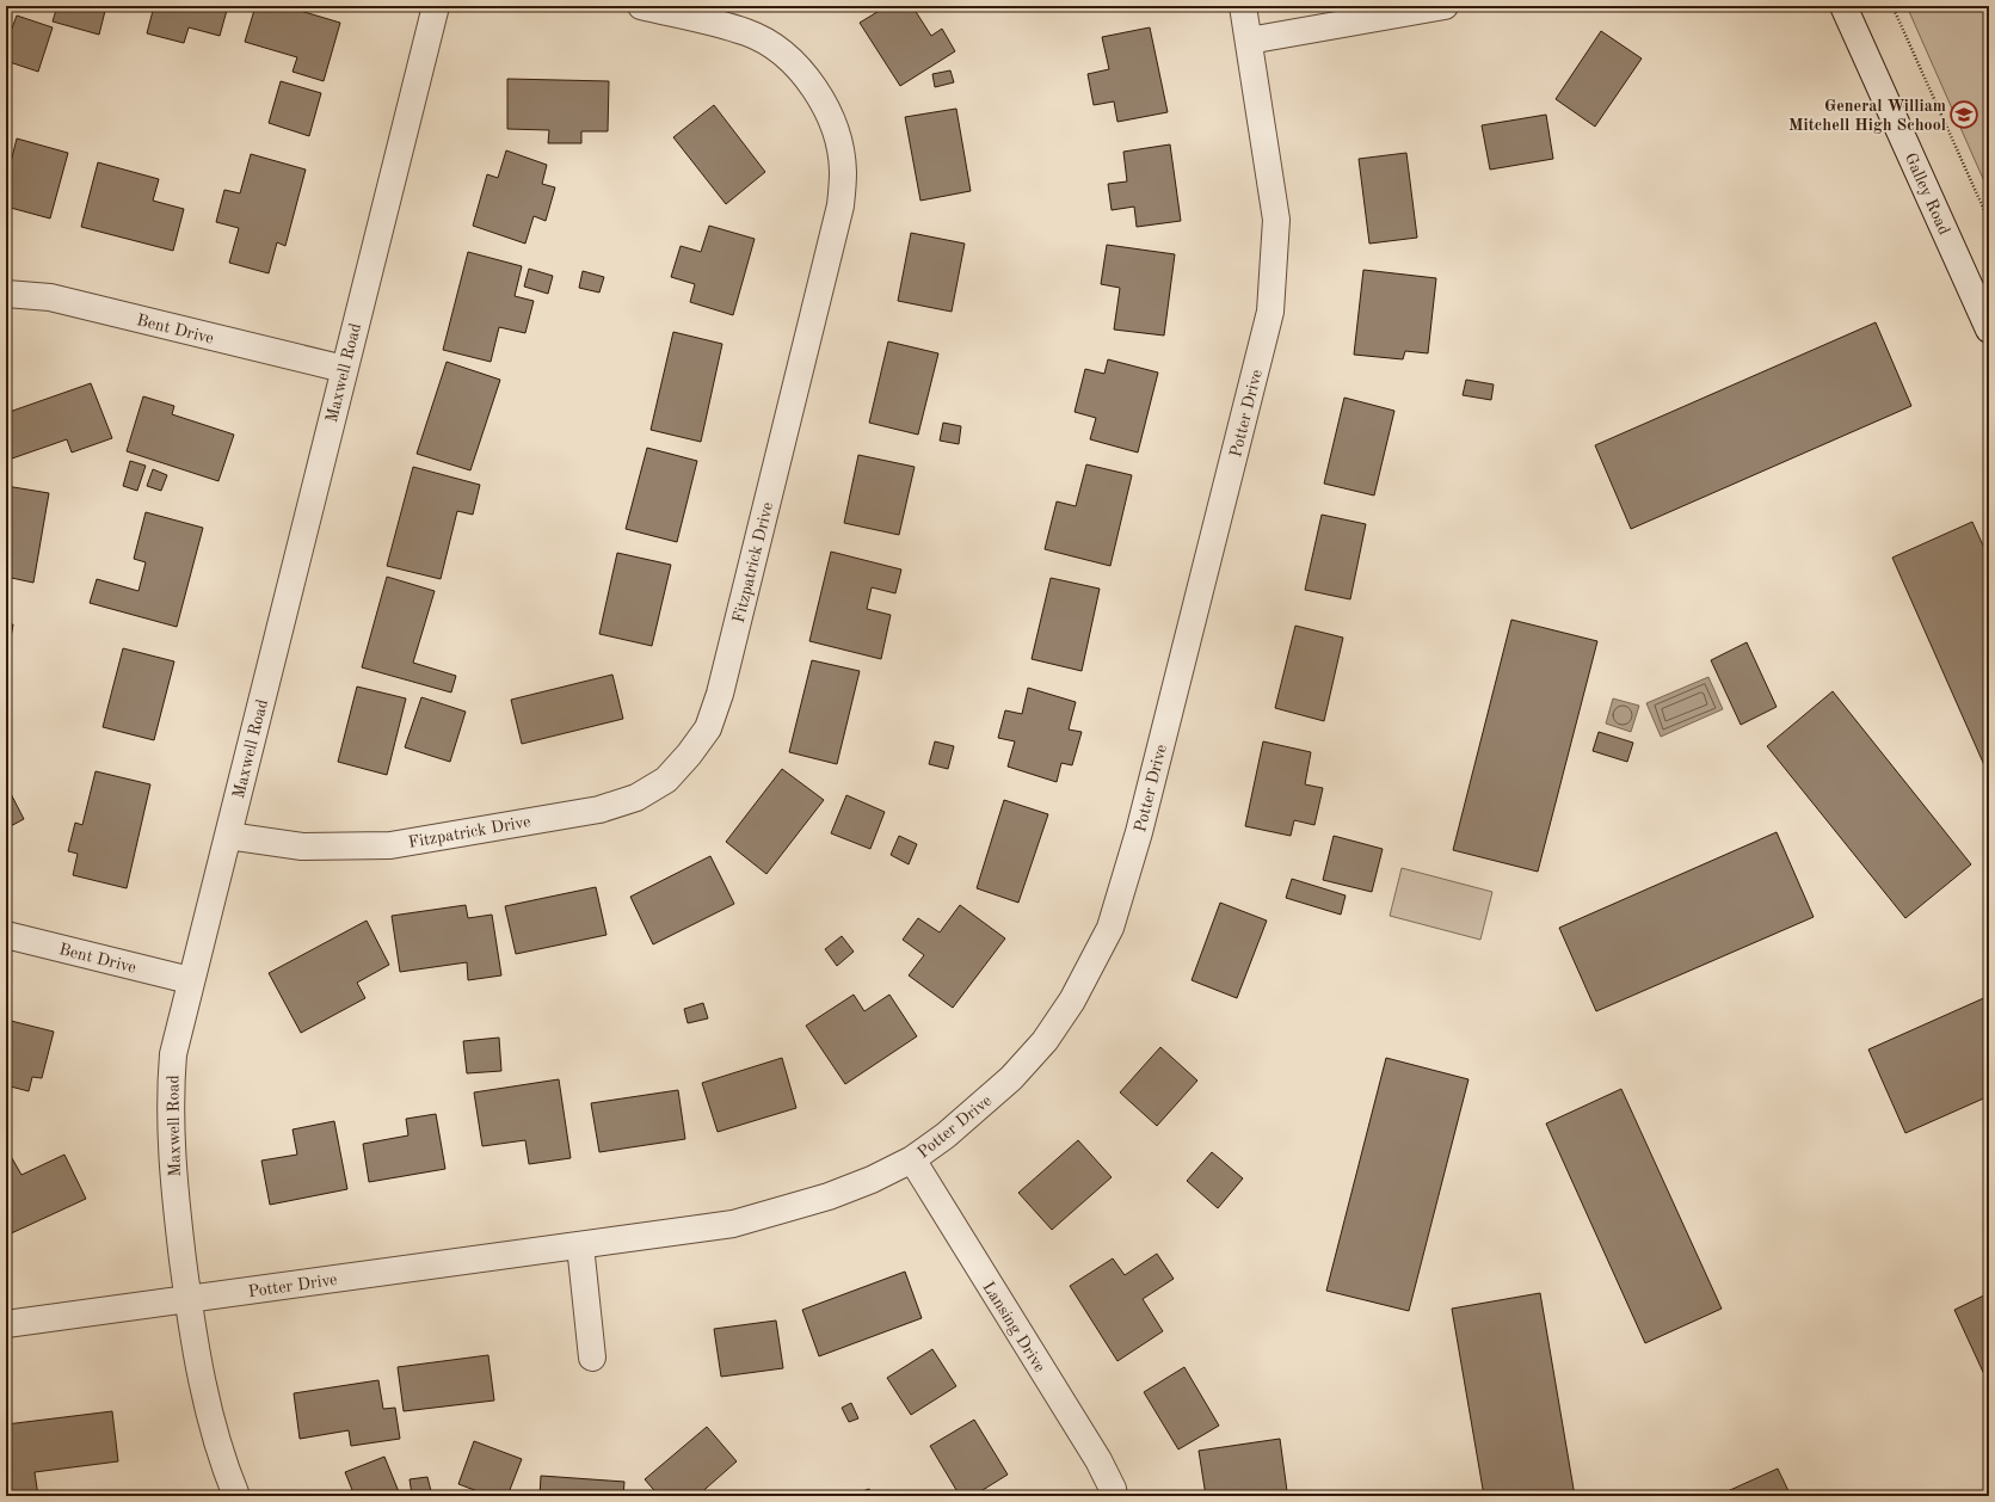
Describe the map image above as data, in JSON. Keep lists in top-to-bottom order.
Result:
{
  "streets": {
    "street": [
      "Galley Road",
      "Bent Drive",
      "Maxwell Road",
      "Potter Drive",
      "Fitzpatrick Drive",
      "Lansing Drive"
    ]
  },
  "crossings": [
    ["Bent Drive", "Maxwell Road"],
    ["Maxwell Road", "Potter Drive"],
    ["Maxwell Road", "Fitzpatrick Drive"],
    ["Potter Drive", "Lansing Drive"]
  ],
  "places": {
    "school or university": ["General William Mitchell High School"]
  }
}
